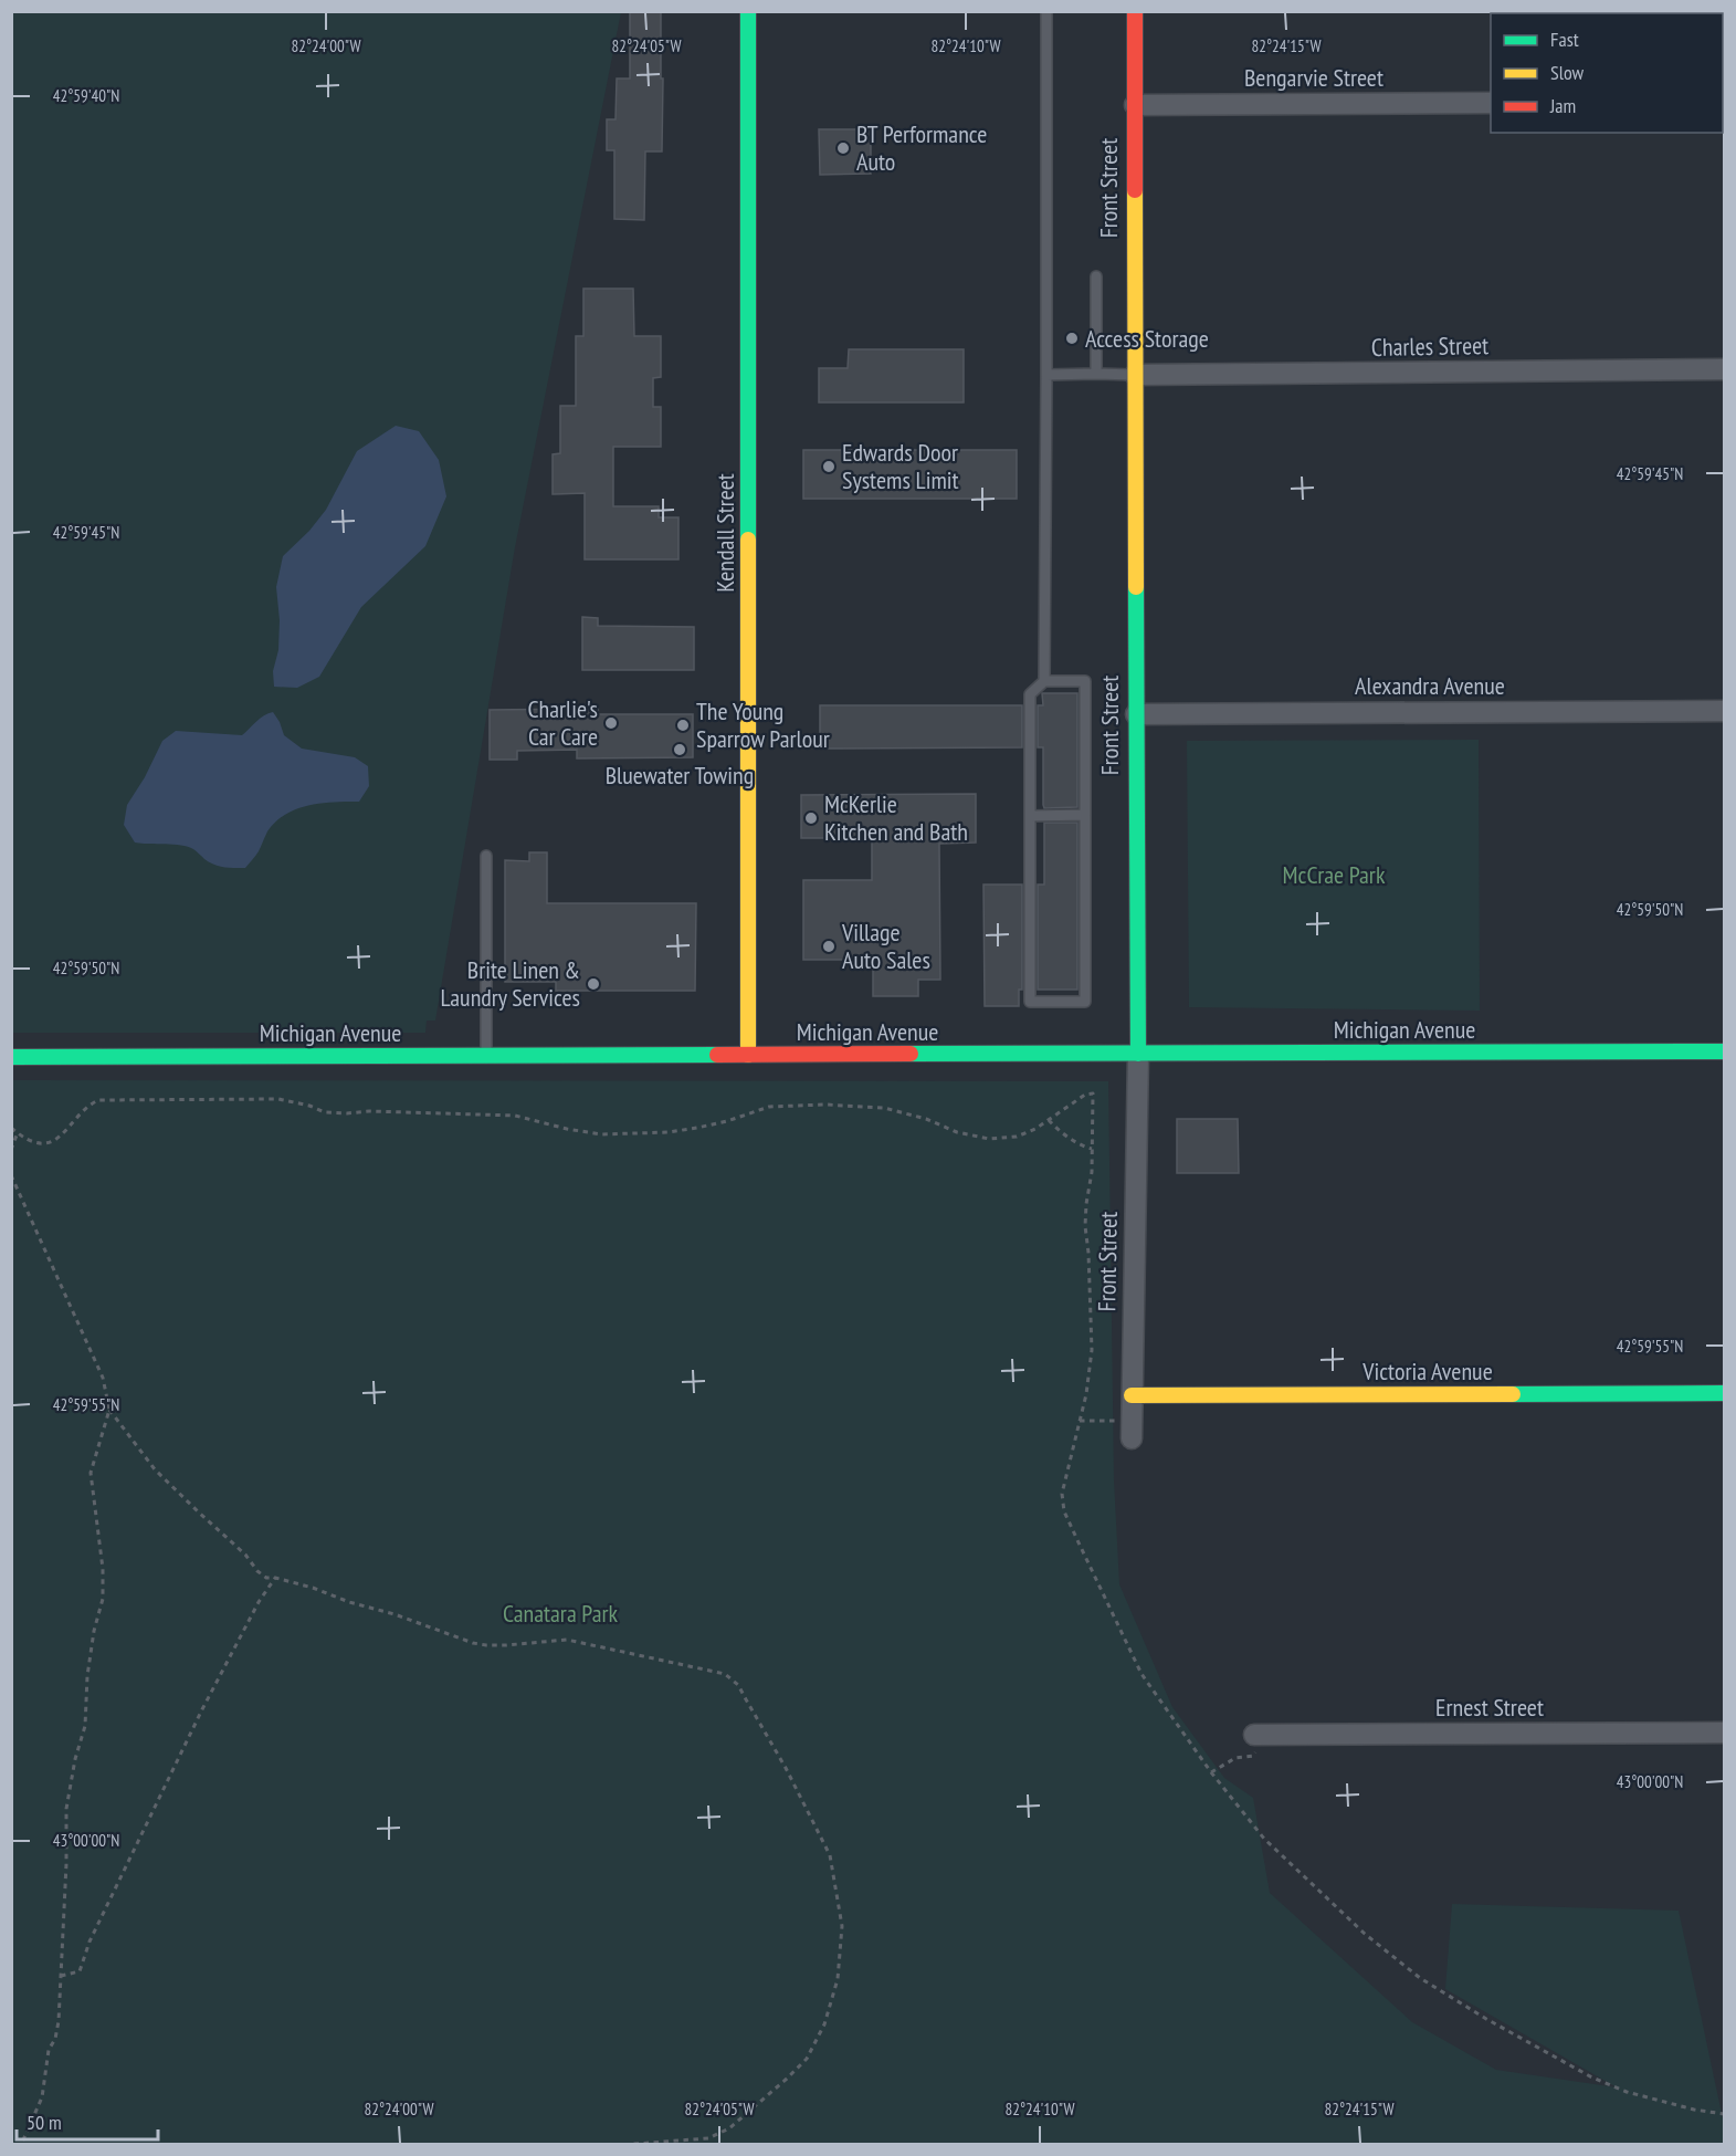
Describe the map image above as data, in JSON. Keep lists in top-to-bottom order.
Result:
{
  "streets": {
    "street": [
      "Bengarvie Street",
      "Front Street",
      "Charles Street",
      "Kendall Street",
      "Alexandra Avenue",
      "Michigan Avenue",
      "Victoria Avenue",
      "Ernest Street"
    ]
  },
  "crossings": [
    ["Bengarvie Street", "Front Street"],
    ["Front Street", "Charles Street"],
    ["Front Street", "Alexandra Avenue"],
    ["Front Street", "Michigan Avenue"],
    ["Front Street", "Victoria Avenue"],
    ["Kendall Street", "Michigan Avenue"]
  ],
  "parks": ["McCrae Park", "Canatara Park"],
  "places": [
    "BT Performance Auto",
    "Access Storage",
    "Edwards Door Systems Limit",
    "Charlie's Car Care",
    "The Young Sparrow Parlour",
    "Bluewater Towing",
    "McKerlie Kitchen and Bath",
    "Village Auto Sales",
    "Brite Linen & Laundry Services"
  ],
  "legend": ["Fast", "Slow", "Jam"],
  "scale_bar": "50 m",
  "coordinates": [
    "82°24'00\"W",
    "82°24'05\"W",
    "82°24'10\"W",
    "82°24'15\"W",
    "42°59'40\"N",
    "42°59'45\"N",
    "42°59'50\"N",
    "42°59'55\"N",
    "43°00'00\"N"
  ]
}
